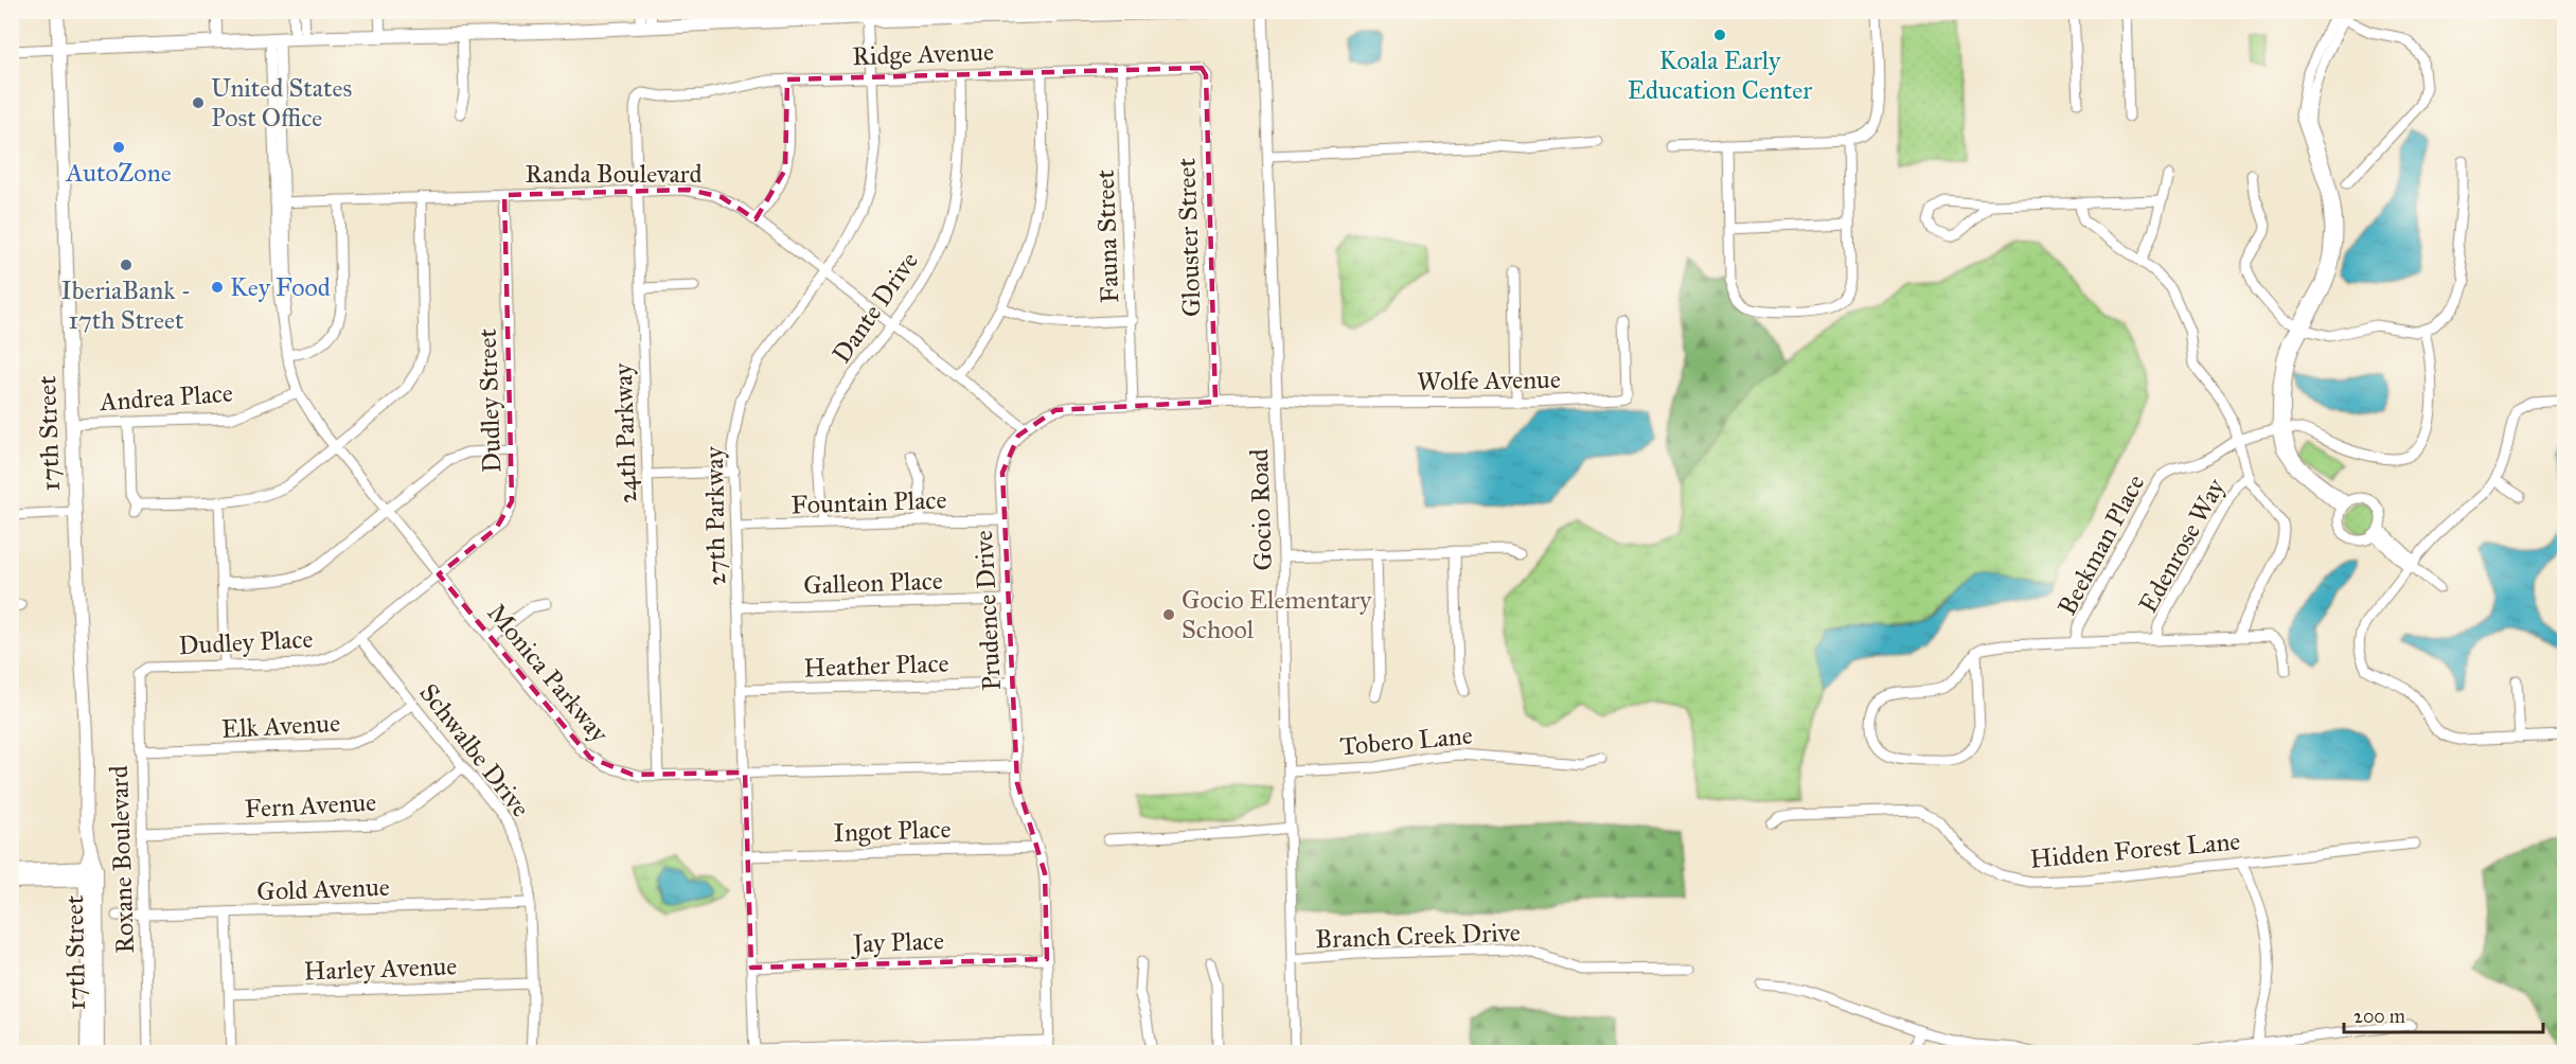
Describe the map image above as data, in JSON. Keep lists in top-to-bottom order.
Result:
{
  "streets": {
    "main road": ["17th Street"],
    "street": [
      "Ridge Avenue",
      "Randa Boulevard",
      "Fauna Street",
      "Glouster Street",
      "Dante Drive",
      "Wolfe Avenue",
      "Andrea Place",
      "Dudley Street",
      "24th Parkway",
      "Fountain Place",
      "Gocio Road",
      "27th Parkway",
      "Beekman Place",
      "Edenrose Way",
      "Galleon Place",
      "Prudence Drive",
      "Dudley Place",
      "Heather Place",
      "Monica Parkway",
      "Elk Avenue",
      "Tobero Lane",
      "Schwalbe Drive",
      "Fern Avenue",
      "Ingot Place",
      "Hidden Forest Lane",
      "Roxane Boulevard",
      "Gold Avenue",
      "Branch Creek Drive",
      "Jay Place",
      "Harley Avenue"
    ]
  },
  "crossings": [
    ["Ridge Avenue", "Fauna Street"],
    ["Ridge Avenue", "Glouster Street"],
    ["Ridge Avenue", "Dante Drive"],
    ["Ridge Avenue", "24th Parkway"],
    ["Ridge Avenue", "27th Parkway"],
    ["Randa Boulevard", "Dante Drive"],
    ["Randa Boulevard", "Dudley Street"],
    ["Randa Boulevard", "24th Parkway"],
    ["Randa Boulevard", "27th Parkway"],
    ["Randa Boulevard", "Prudence Drive"],
    ["Randa Boulevard", "Monica Parkway"],
    ["Fauna Street", "Prudence Drive"],
    ["Glouster Street", "Prudence Drive"],
    ["Dante Drive", "Fountain Place"],
    ["Wolfe Avenue", "Gocio Road"],
    ["Wolfe Avenue", "Prudence Drive"],
    ["Andrea Place", "17th Street"],
    ["Andrea Place", "Monica Parkway"],
    ["Dudley Street", "Dudley Place"],
    ["Dudley Street", "Monica Parkway"],
    ["24th Parkway", "Monica Parkway"],
    ["Fountain Place", "27th Parkway"],
    ["Fountain Place", "Prudence Drive"],
    ["Gocio Road", "Prudence Drive"],
    ["Gocio Road", "Tobero Lane"],
    ["Gocio Road", "Branch Creek Drive"],
    ["27th Parkway", "Galleon Place"],
    ["27th Parkway", "Heather Place"],
    ["27th Parkway", "Monica Parkway"],
    ["27th Parkway", "Ingot Place"],
    ["27th Parkway", "Jay Place"],
    ["Galleon Place", "Prudence Drive"],
    ["Prudence Drive", "Heather Place"],
    ["Prudence Drive", "Monica Parkway"],
    ["Prudence Drive", "Ingot Place"],
    ["Prudence Drive", "Jay Place"],
    ["Dudley Place", "Monica Parkway"],
    ["Dudley Place", "Schwalbe Drive"],
    ["Dudley Place", "Roxane Boulevard"],
    ["Elk Avenue", "Schwalbe Drive"],
    ["Elk Avenue", "Roxane Boulevard"],
    ["Schwalbe Drive", "Fern Avenue"],
    ["Schwalbe Drive", "Gold Avenue"],
    ["Schwalbe Drive", "Harley Avenue"],
    ["Fern Avenue", "Roxane Boulevard"],
    ["Roxane Boulevard", "Gold Avenue"]
  ],
  "places": [
    "Koala Early Education Center",
    "United States Post Office",
    "AutoZone",
    "IberiaBank - 17th Street",
    "Key Food",
    "Gocio Elementary School"
  ],
  "scale_bar": "200 m"
}
